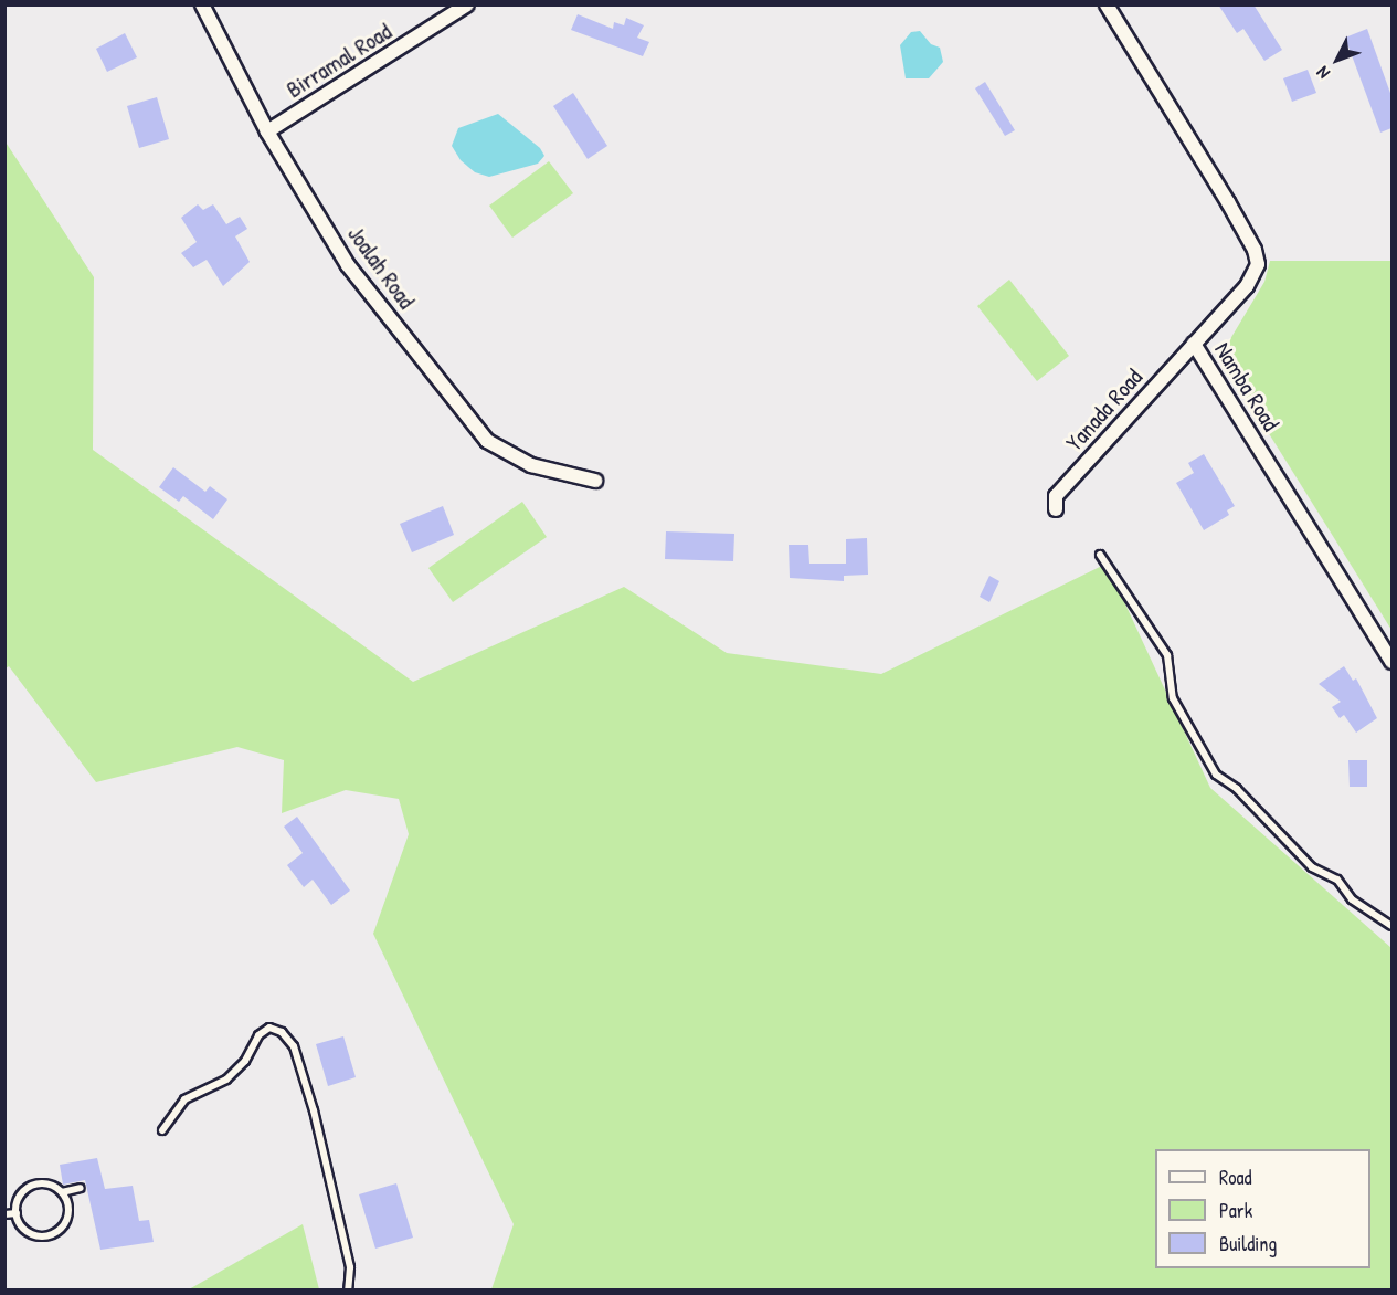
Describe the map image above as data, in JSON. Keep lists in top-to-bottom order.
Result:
{
  "streets": {
    "street": [
      "Birramal Road",
      "Joalah Road",
      "Namba Road",
      "Yanada Road"
    ]
  },
  "crossings": [
    ["Birramal Road", "Joalah Road"],
    ["Namba Road", "Yanada Road"]
  ],
  "legend": ["Road", "Park", "Building"],
  "north": "bottom left"
}
